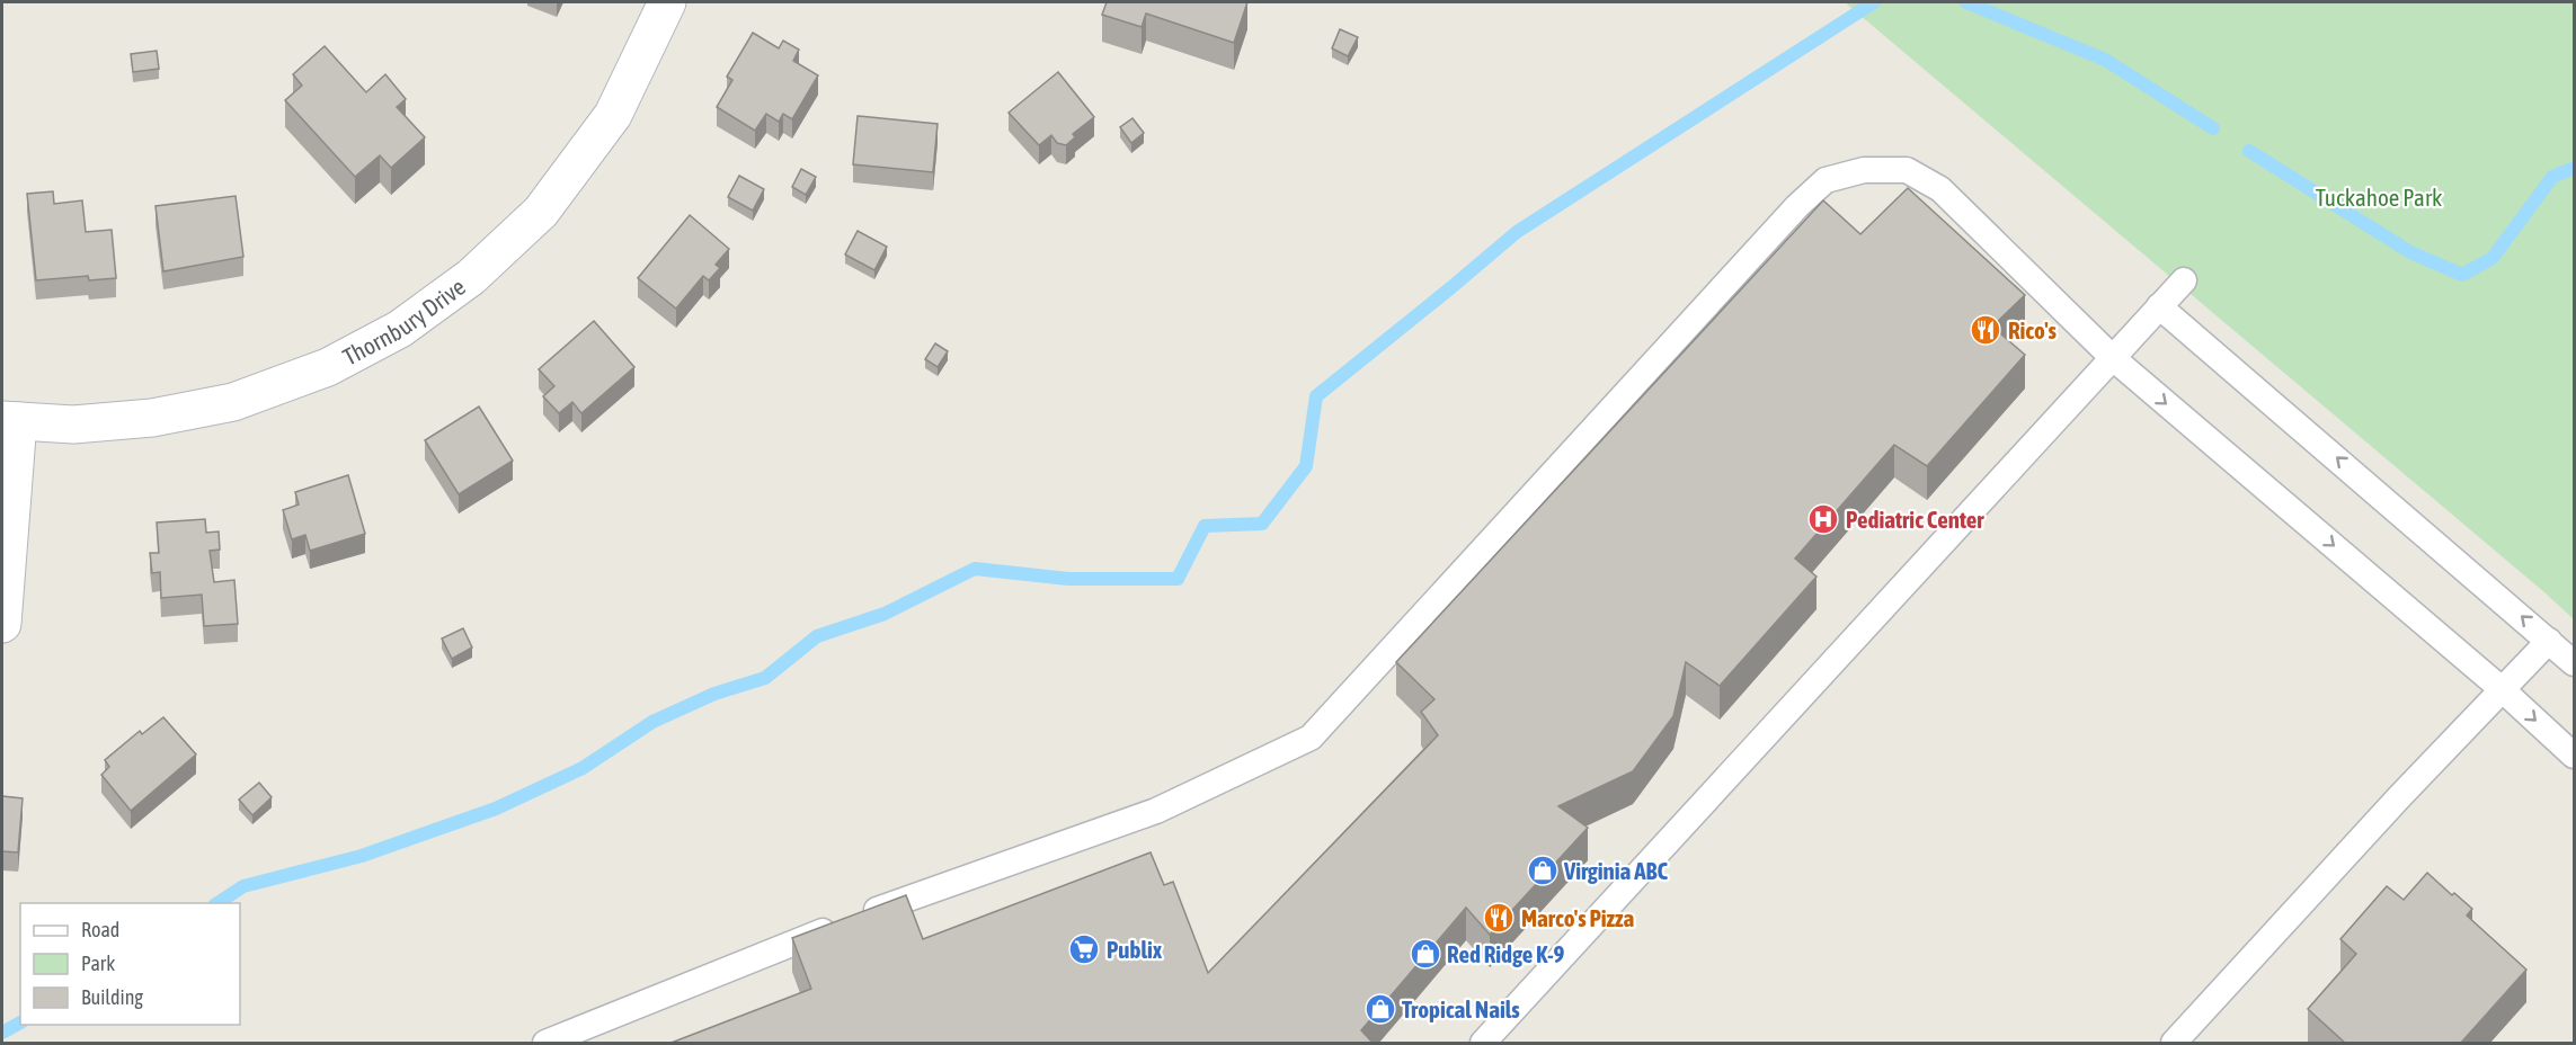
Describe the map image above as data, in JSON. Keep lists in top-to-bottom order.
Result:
{
  "streets": {
    "street": ["Thornbury Drive"]
  },
  "parks": ["Tuckahoe Park"],
  "places": {
    "restaurant": ["Rico's", "Marco's Pizza"],
    "hospital": ["Pediatric Center"],
    "shop": ["Virginia ABC", "Red Ridge K-9", "Tropical Nails"],
    "supermarket": ["Publix"]
  },
  "legend": ["Road", "Park", "Building"]
}
